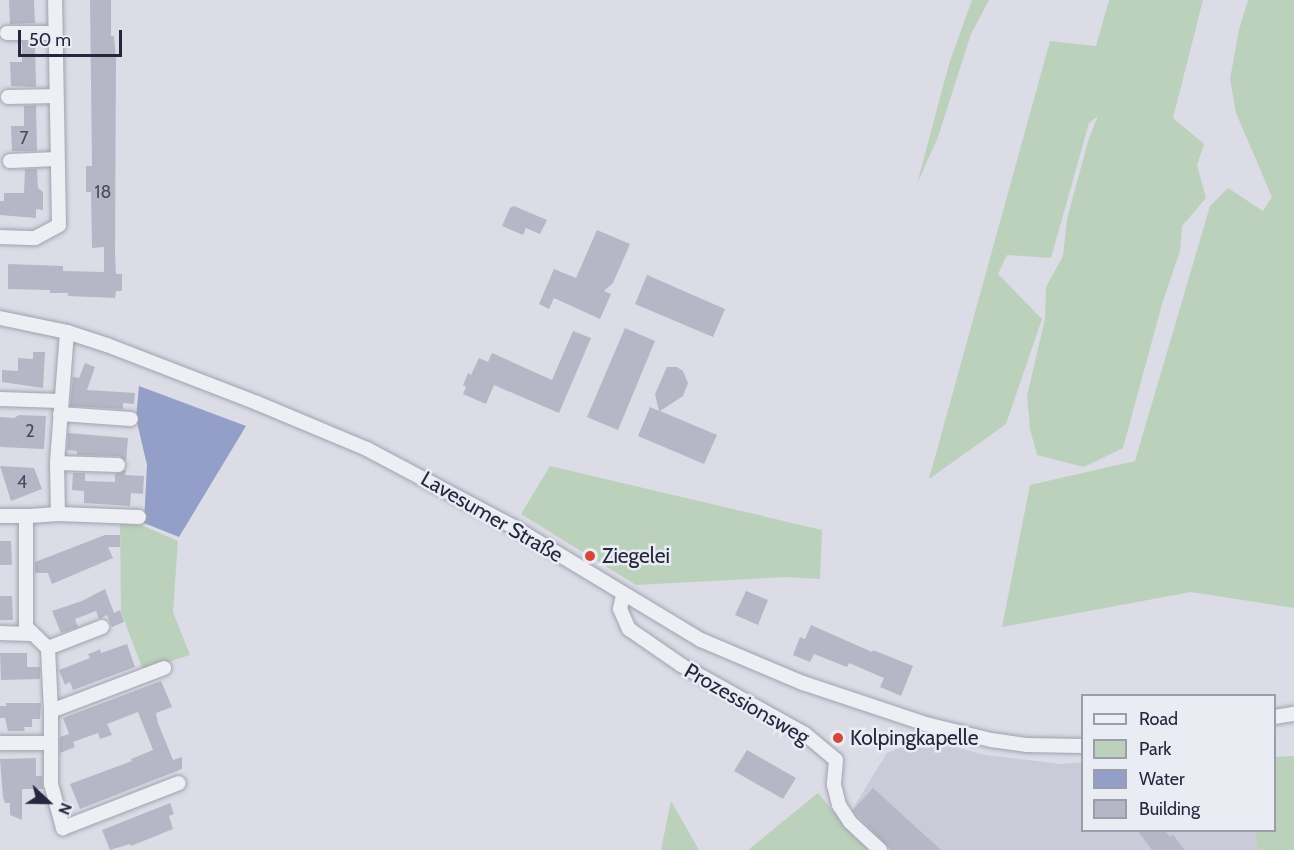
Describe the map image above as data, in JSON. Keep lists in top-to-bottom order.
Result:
{
  "streets": {
    "street": ["Lavesumer Straße", "Prozessionsweg"]
  },
  "crossings": [
    ["Lavesumer Straße", "Prozessionsweg"]
  ],
  "places": ["Ziegelei", "Kolpingkapelle"],
  "house_numbers": [
    "7",
    "18",
    "2",
    "4"
  ],
  "legend": [
    "Road",
    "Park",
    "Water",
    "Building"
  ],
  "scale_bar": "50 m",
  "north": "right"
}
